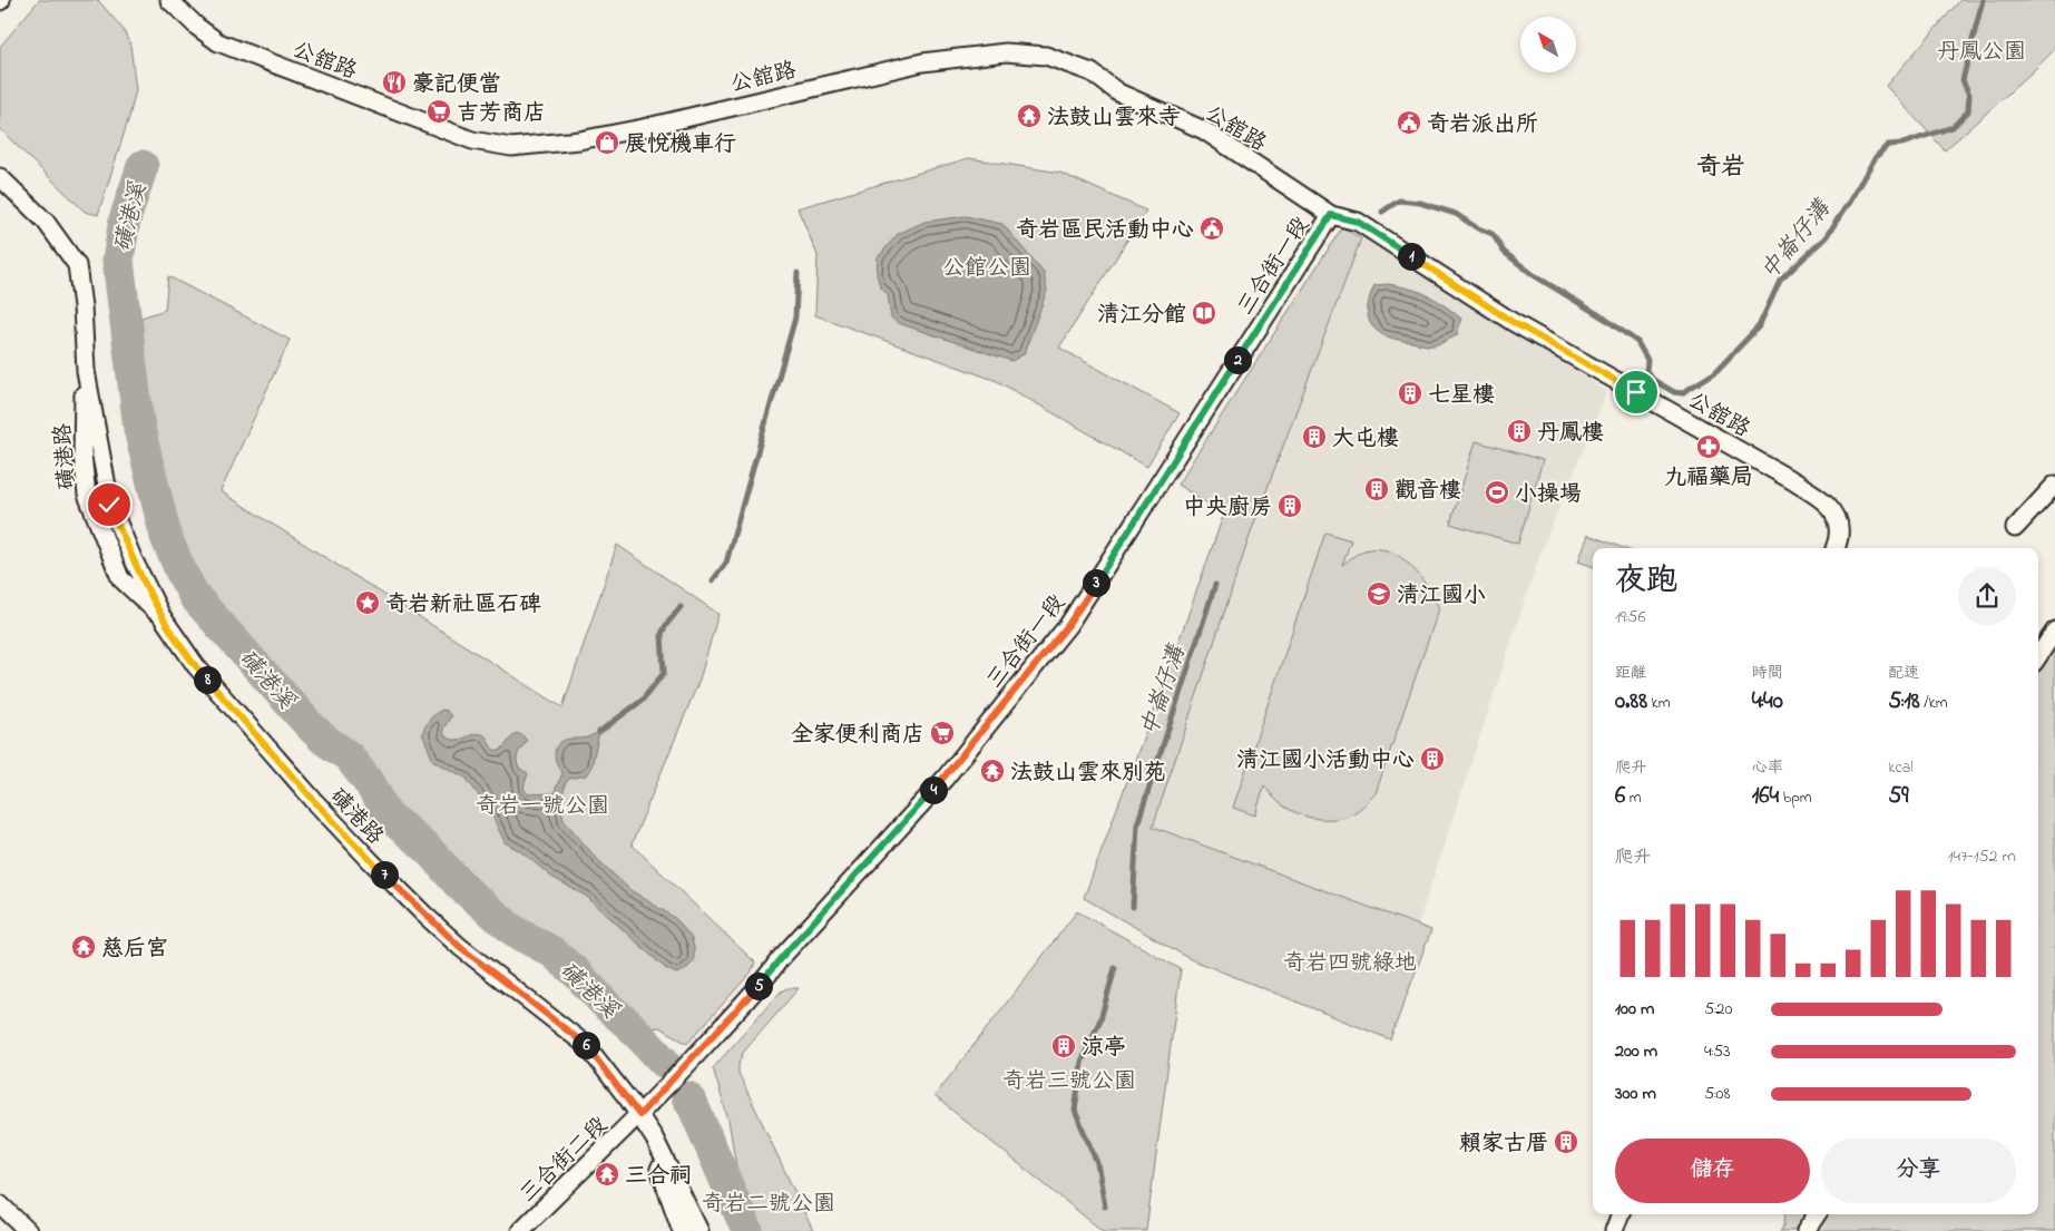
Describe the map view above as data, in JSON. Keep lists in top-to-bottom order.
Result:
{
  "streets": {
    "street": [
      "公舘路",
      "三合街一段",
      "磺港路",
      "三合街二段"
    ]
  },
  "crossings": [
    ["公舘路", "三合街一段"],
    ["三合街一段", "三合街二段"],
    ["磺港路", "三合街二段"]
  ],
  "districts": ["奇岩"],
  "water": ["磺港溪", "中崙仔溝"],
  "parks": [
    "丹鳳公園",
    "公館公園",
    "奇岩一號公園",
    "奇岩四號綠地",
    "奇岩三號公園",
    "奇岩二號公園"
  ],
  "places": {
    "restaurant": ["豪記便當"],
    "supermarket": ["吉芳商店", "全家便利商店"],
    "temple": [
      "法鼓山雲來寺",
      "法鼓山雲來別苑",
      "慈后宮",
      "三合祠"
    ],
    "public building": ["奇岩派出所", "奇岩區民活動中心"],
    "shop": ["展悅機車行"],
    "library": ["清江分館"],
    "building": [
      "七星樓",
      "丹鳳樓",
      "大屯樓",
      "觀音樓",
      "中央廚房",
      "清江國小活動中心",
      "涼亭",
      "賴家古厝"
    ],
    "pharmacy": ["九福藥局"],
    "sports": ["小操場"],
    "school or university": ["清江國小"],
    "place": ["奇岩新社區石碑"]
  },
  "north": "top left",
  "page": {
    "pins": [
      "1",
      "2",
      "3",
      "8",
      "4",
      "7",
      "5",
      "6"
    ],
    "heading": ["夜跑", "19:56"],
    "stats": [
      ["距離", "0.88 km"],
      ["時間", "4:40"],
      ["配速", "5:18 /km"],
      ["爬升", "6 m"],
      ["心率", "164 bpm"],
      ["kcal", "59"]
    ],
    "chart": ["爬升", "147–152 m"],
    "list": [
      {
        "name": "100 m",
        "note": "5:20"
      },
      {
        "name": "200 m",
        "note": "4:53"
      },
      {
        "name": "300 m",
        "note": "5:08"
      }
    ],
    "buttons": ["儲存", "分享"]
  }
}
